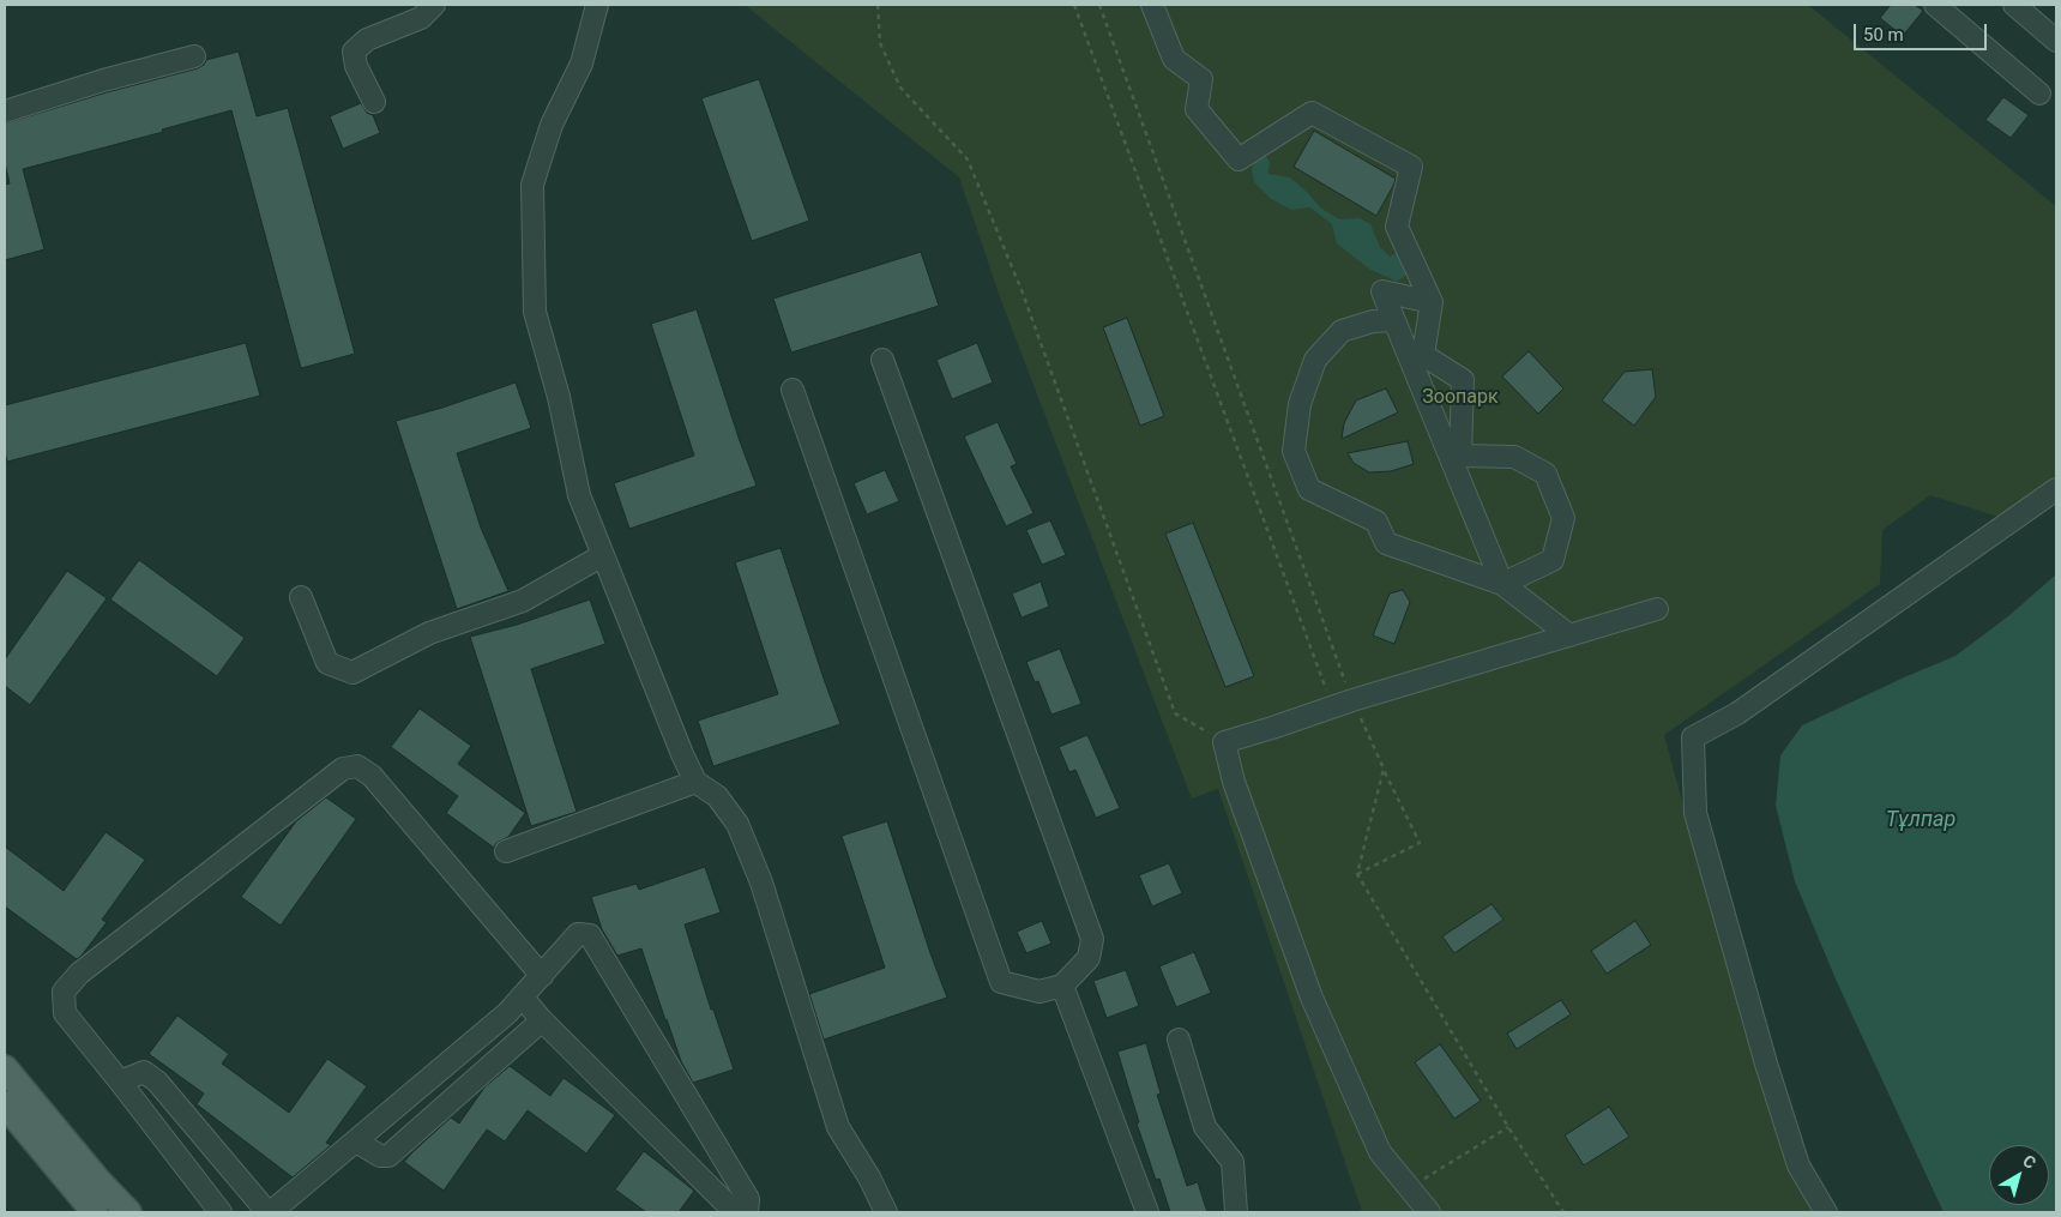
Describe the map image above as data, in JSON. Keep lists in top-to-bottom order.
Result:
{
  "water": ["Тұлпар"],
  "parks": ["Зоопарк"],
  "scale_bar": "50 m",
  "north": "top right"
}
